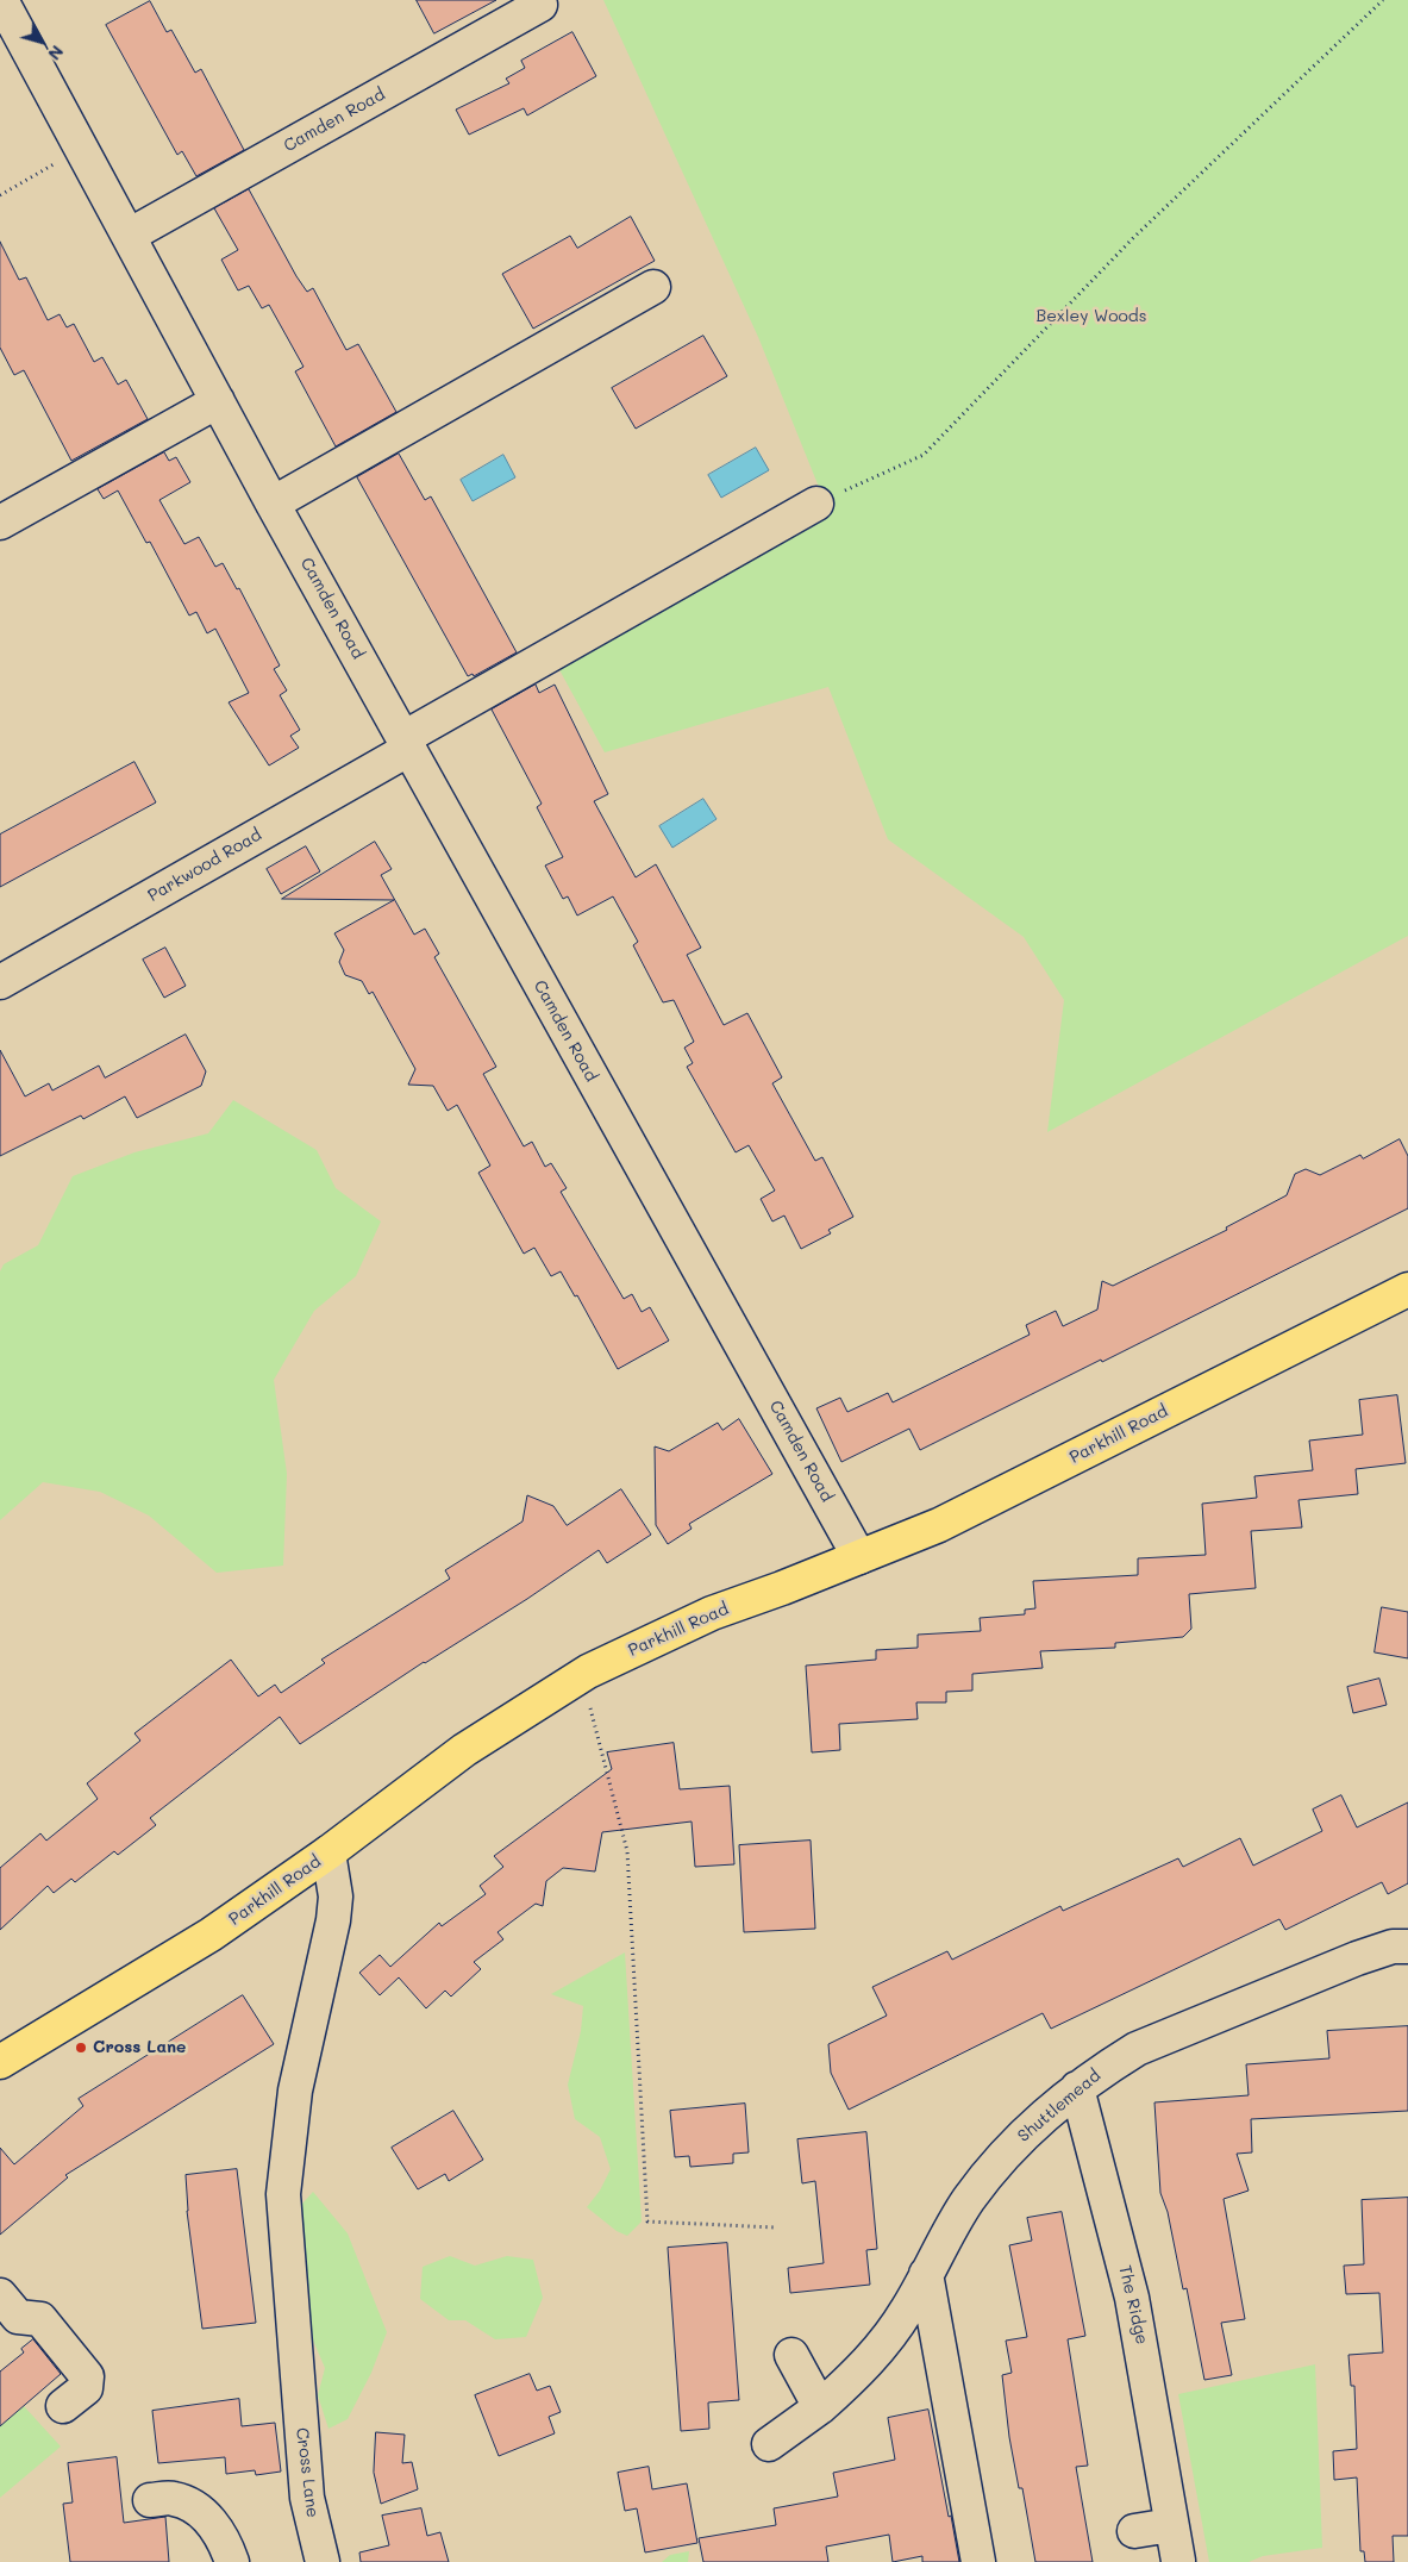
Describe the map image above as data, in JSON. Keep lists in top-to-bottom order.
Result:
{
  "streets": {
    "main road": ["Parkhill Road"],
    "street": [
      "Camden Road",
      "Parkwood Road",
      "Shuttlemead",
      "The Ridge",
      "Cross Lane"
    ]
  },
  "crossings": [
    ["Camden Road", "Parkwood Road"],
    ["Camden Road", "Parkhill Road"],
    ["Parkhill Road", "Cross Lane"],
    ["Shuttlemead", "The Ridge"]
  ],
  "parks": ["Bexley Woods"],
  "places": ["Cross Lane"],
  "north": "bottom right"
}
